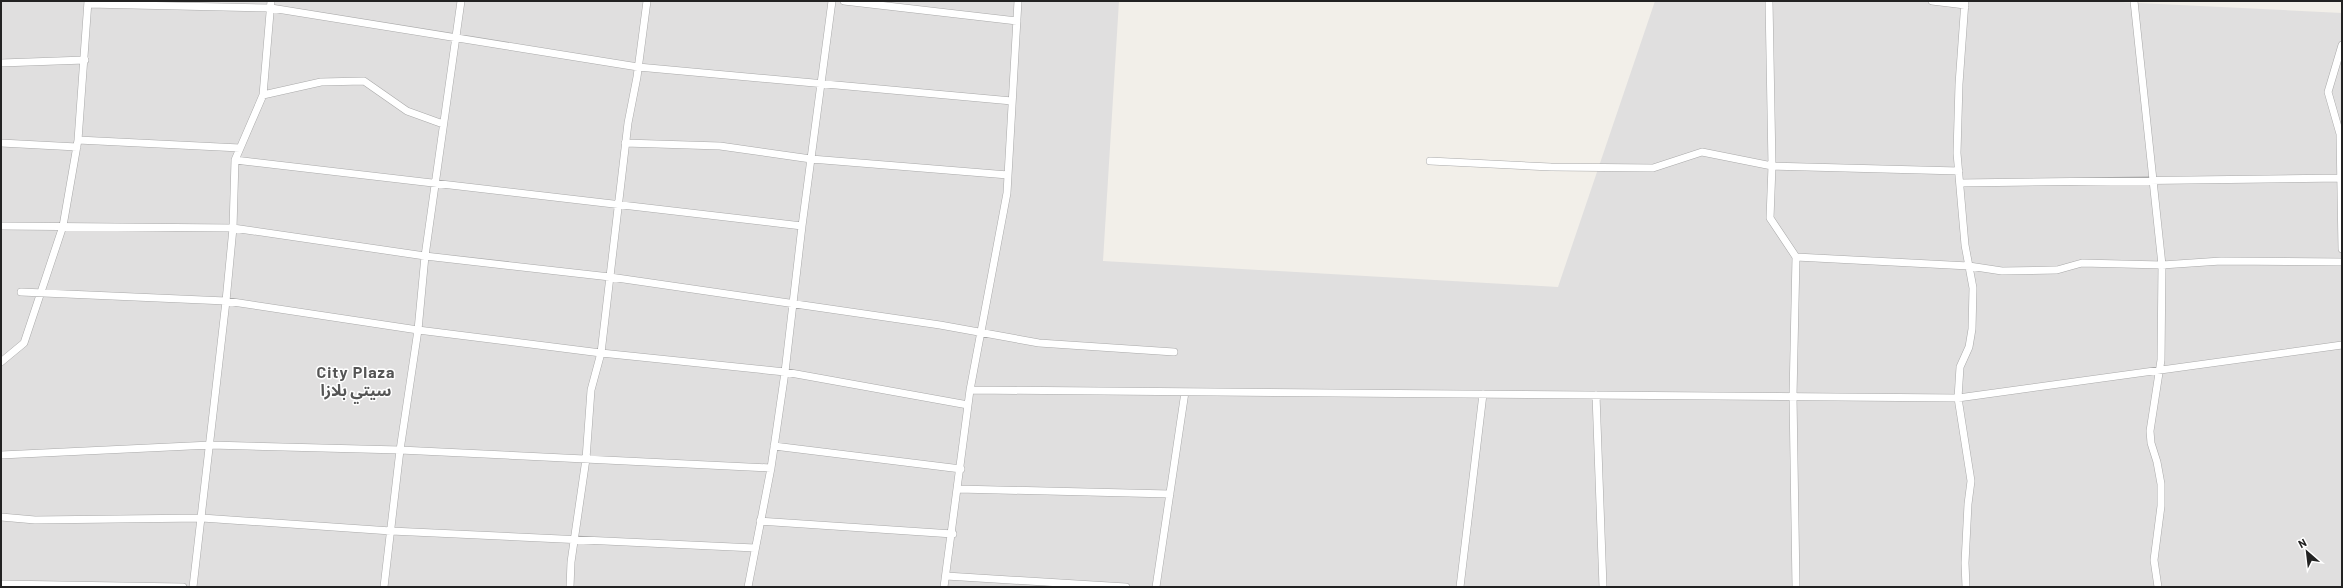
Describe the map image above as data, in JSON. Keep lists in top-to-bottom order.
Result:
{
  "districts": ["City Plaza سيتي بلازا"],
  "north": "top left"
}
